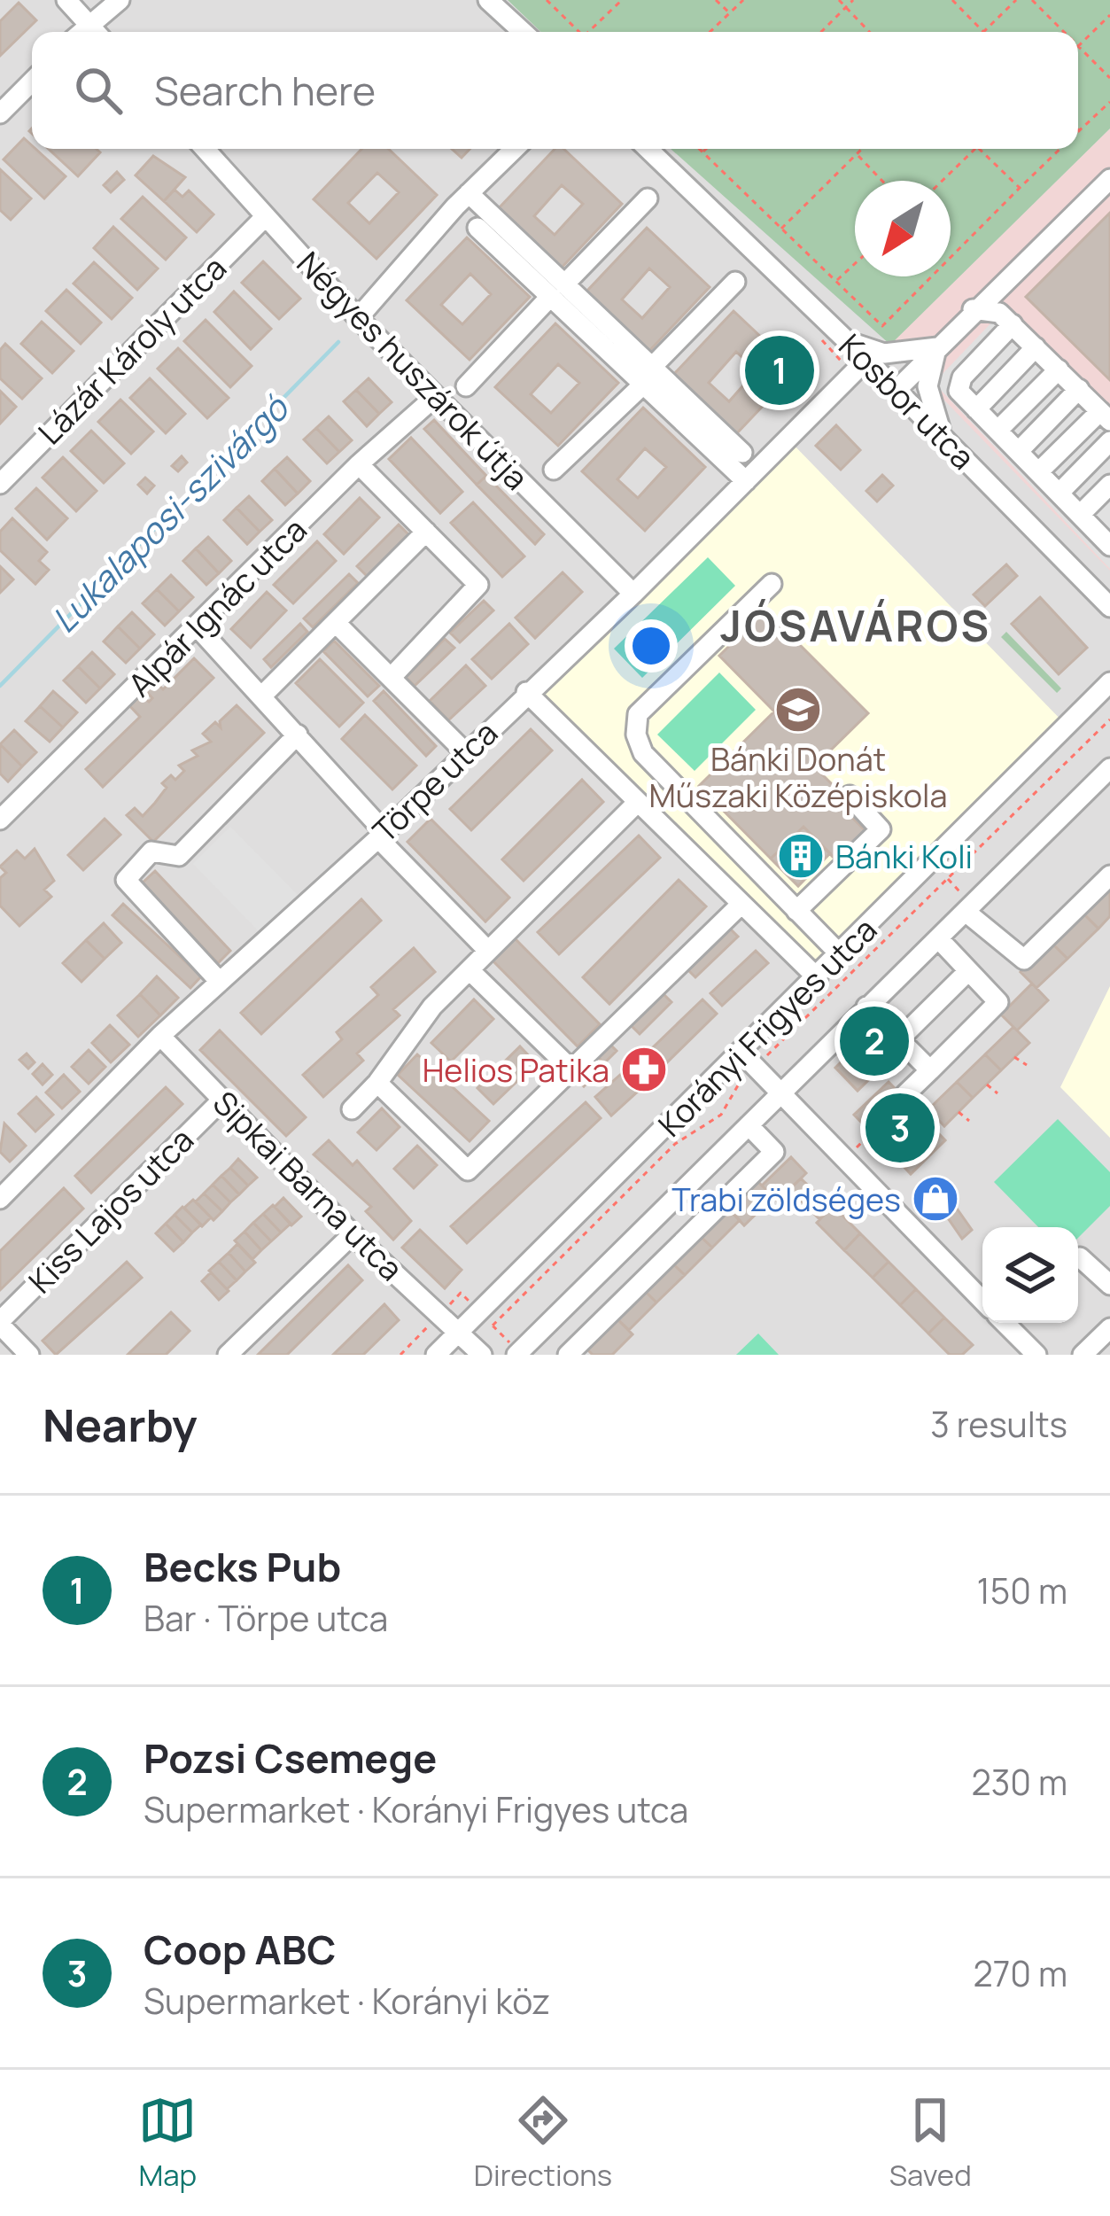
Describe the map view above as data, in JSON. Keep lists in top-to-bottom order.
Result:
{
  "streets": {
    "street": [
      "Lázár Károly utca",
      "Négyes huszárok útja",
      "Kosbor utca",
      "Alpár Ignác utca",
      "Törpe utca",
      "Korányi Frigyes utca",
      "Sipkai Barna utca",
      "Kiss Lajos utca"
    ]
  },
  "crossings": [
    ["Lázár Károly utca", "Négyes huszárok útja"],
    ["Négyes huszárok útja", "Alpár Ignác utca"],
    ["Négyes huszárok útja", "Törpe utca"],
    ["Kosbor utca", "Törpe utca"],
    ["Törpe utca", "Sipkai Barna utca"],
    ["Korányi Frigyes utca", "Sipkai Barna utca"],
    ["Sipkai Barna utca", "Kiss Lajos utca"]
  ],
  "districts": ["JÓSAVÁROS"],
  "water": ["Lukalaposi-szivárgó"],
  "places": {
    "school or university": ["Bánki Donát Műszaki Középiskola"],
    "building": ["Bánki Koli"],
    "pharmacy": ["Helios Patika"],
    "shop": ["Trabi zöldséges"]
  },
  "north": "bottom left",
  "page": {
    "search": "Search here",
    "pins": ["1", "2", "3"],
    "heading": ["Nearby", "3 results"],
    "list": [
      {
        "mark": "1",
        "name": "Becks Pub",
        "note": "Bar · Törpe utca",
        "value": "150 m"
      },
      {
        "mark": "2",
        "name": "Pozsi Csemege",
        "note": "Supermarket · Korányi Frigyes utca",
        "value": "230 m"
      },
      {
        "mark": "3",
        "name": "Coop ABC",
        "note": "Supermarket · Korányi köz",
        "value": "270 m"
      }
    ],
    "nav": ["Map", "Directions", "Saved"]
  }
}
